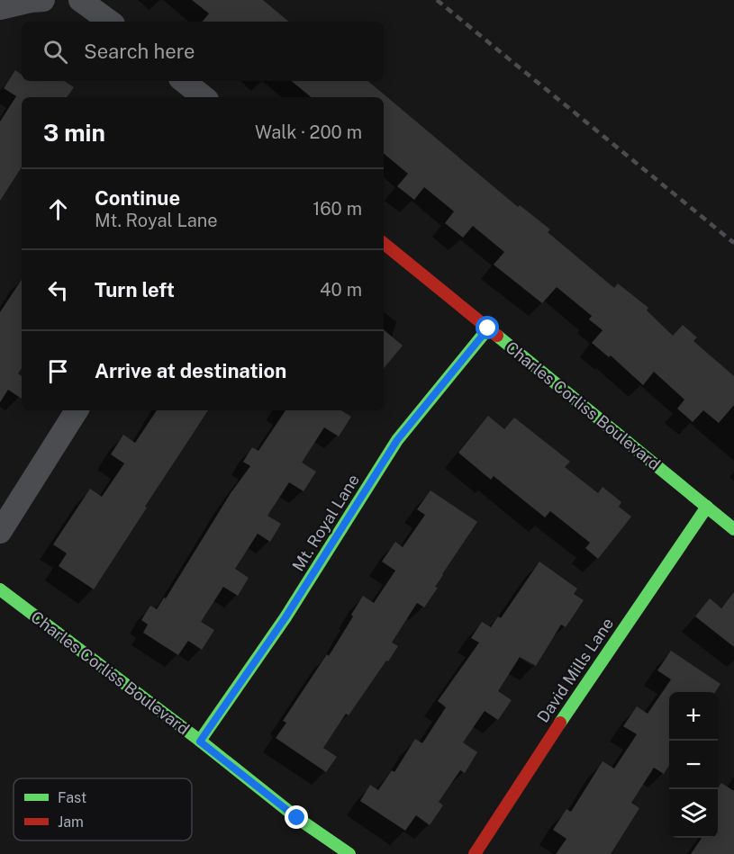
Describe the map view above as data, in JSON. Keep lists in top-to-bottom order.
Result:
{
  "streets": {
    "street": ["Charles Corliss Boulevard", "Mt. Royal Lane", "David Mills Lane"]
  },
  "crossings": [
    ["Charles Corliss Boulevard", "Mt. Royal Lane"],
    ["Charles Corliss Boulevard", "David Mills Lane"]
  ],
  "legend": ["Fast", "Jam"],
  "page": {
    "search": "Search here",
    "heading": ["3 min", "Walk · 200 m"],
    "list": [
      ["Continue", "Mt. Royal Lane", "160 m"],
      ["Turn left", "40 m"],
      "Arrive at destination"
    ],
    "map_buttons": ["+", "−"]
  }
}
